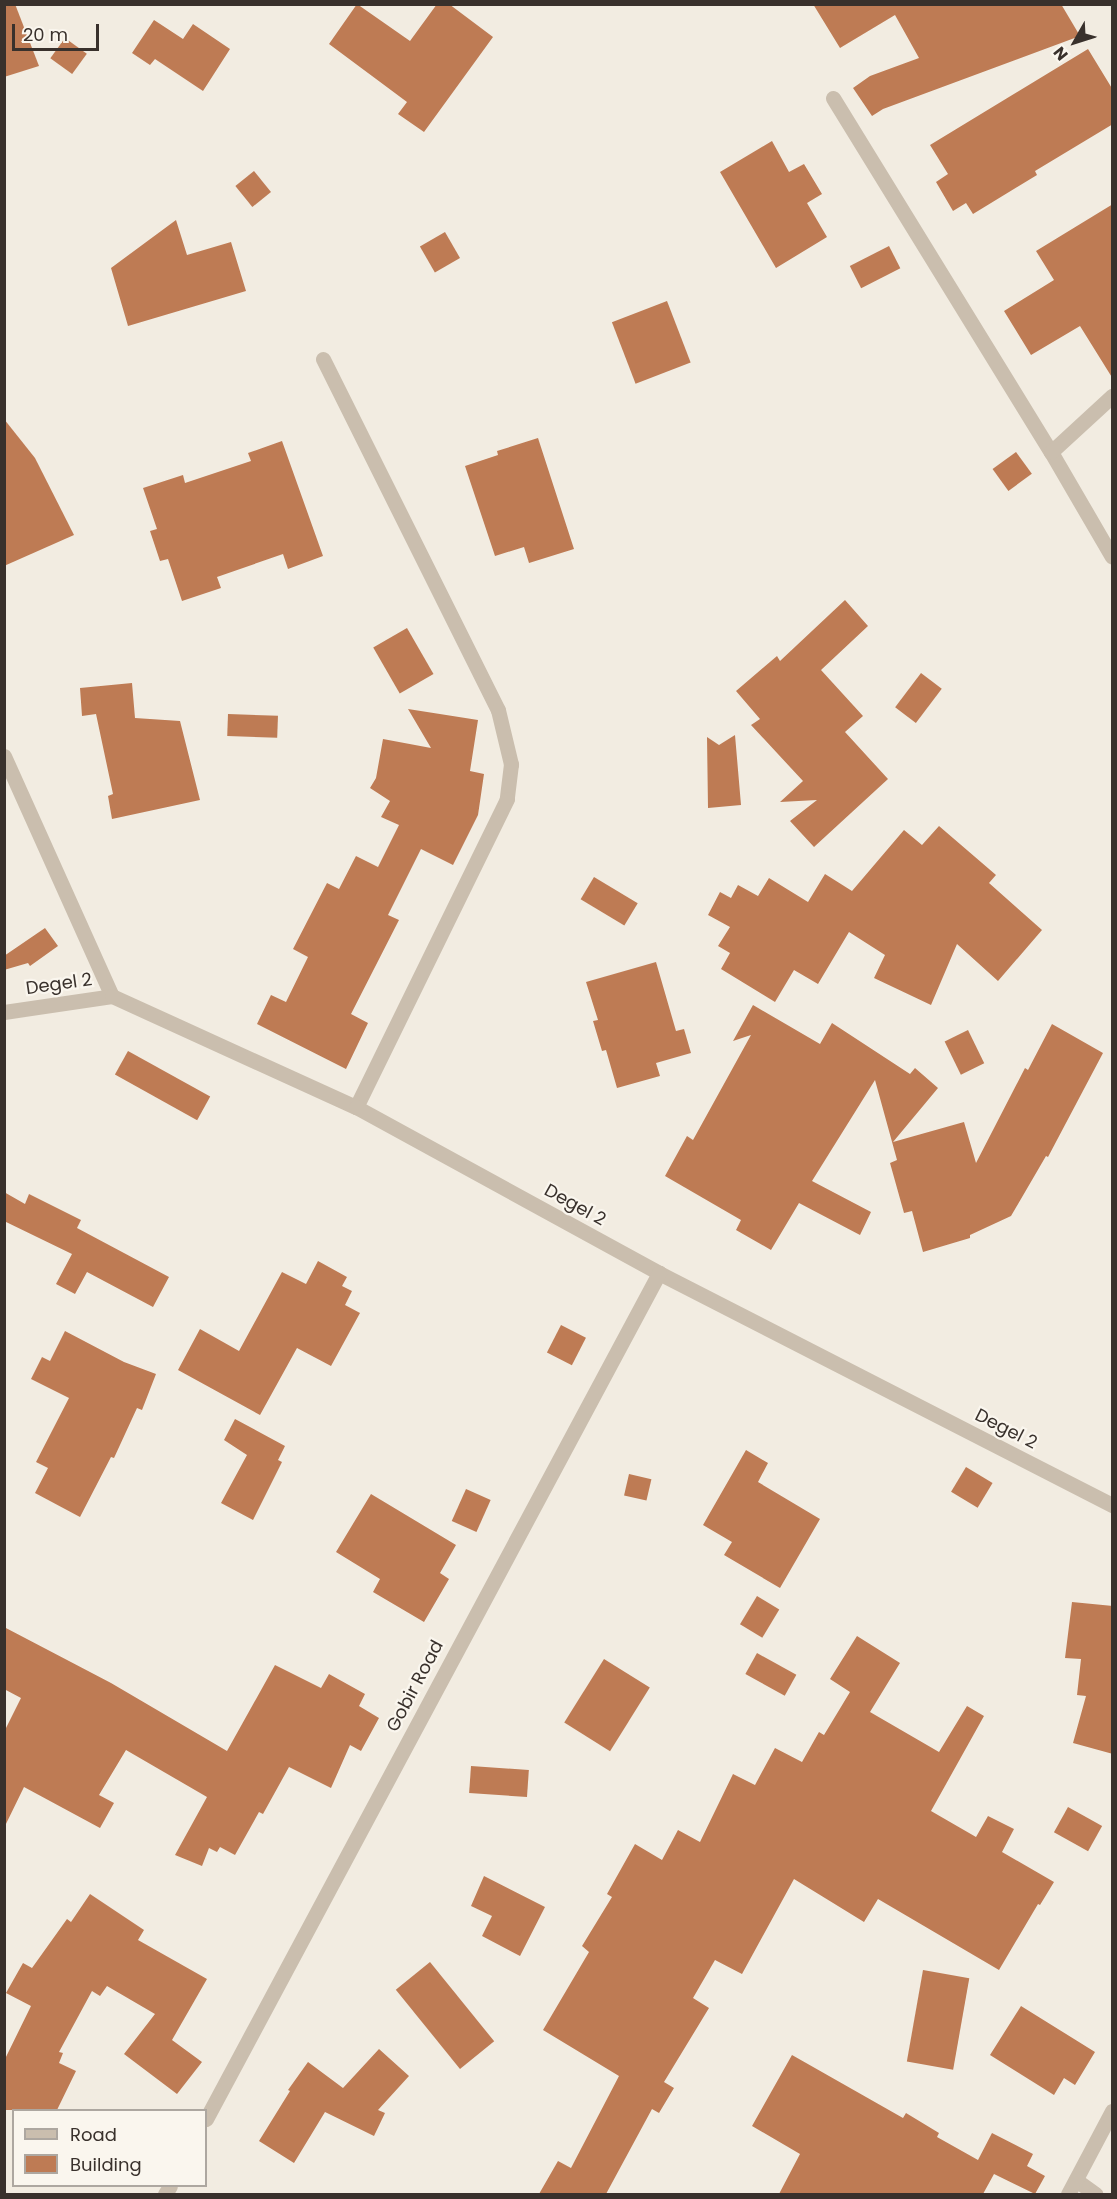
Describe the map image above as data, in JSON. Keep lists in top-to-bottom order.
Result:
{
  "streets": {
    "street": ["Degel 2", "Gobir Road"]
  },
  "crossings": [
    ["Degel 2", "Gobir Road"]
  ],
  "legend": ["Road", "Building"],
  "scale_bar": "20 m",
  "north": "bottom left"
}
